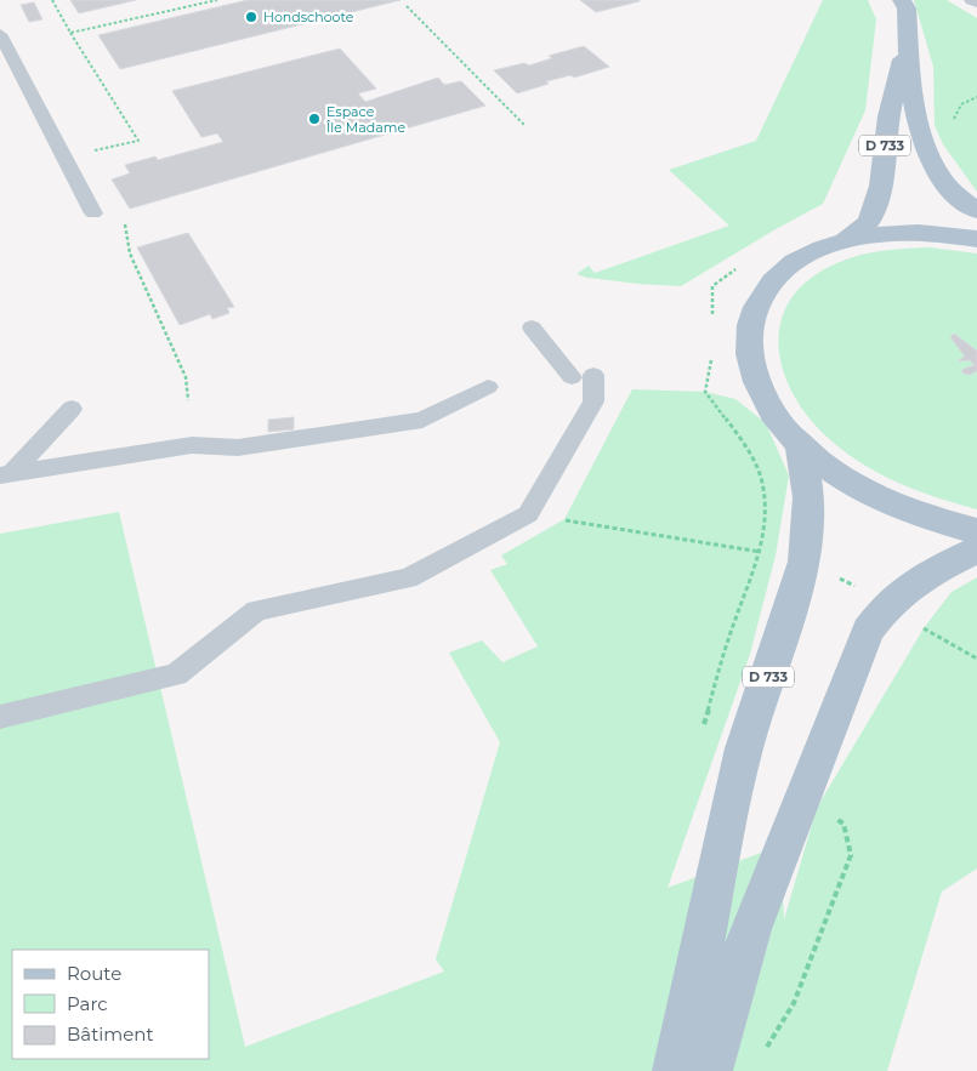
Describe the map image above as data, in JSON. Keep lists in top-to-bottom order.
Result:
{
  "streets": {
    "main road": ["D 733"]
  },
  "places": ["Hondschoote", "Espace Île Madame"],
  "legend": ["Route", "Parc", "Bâtiment"]
}
